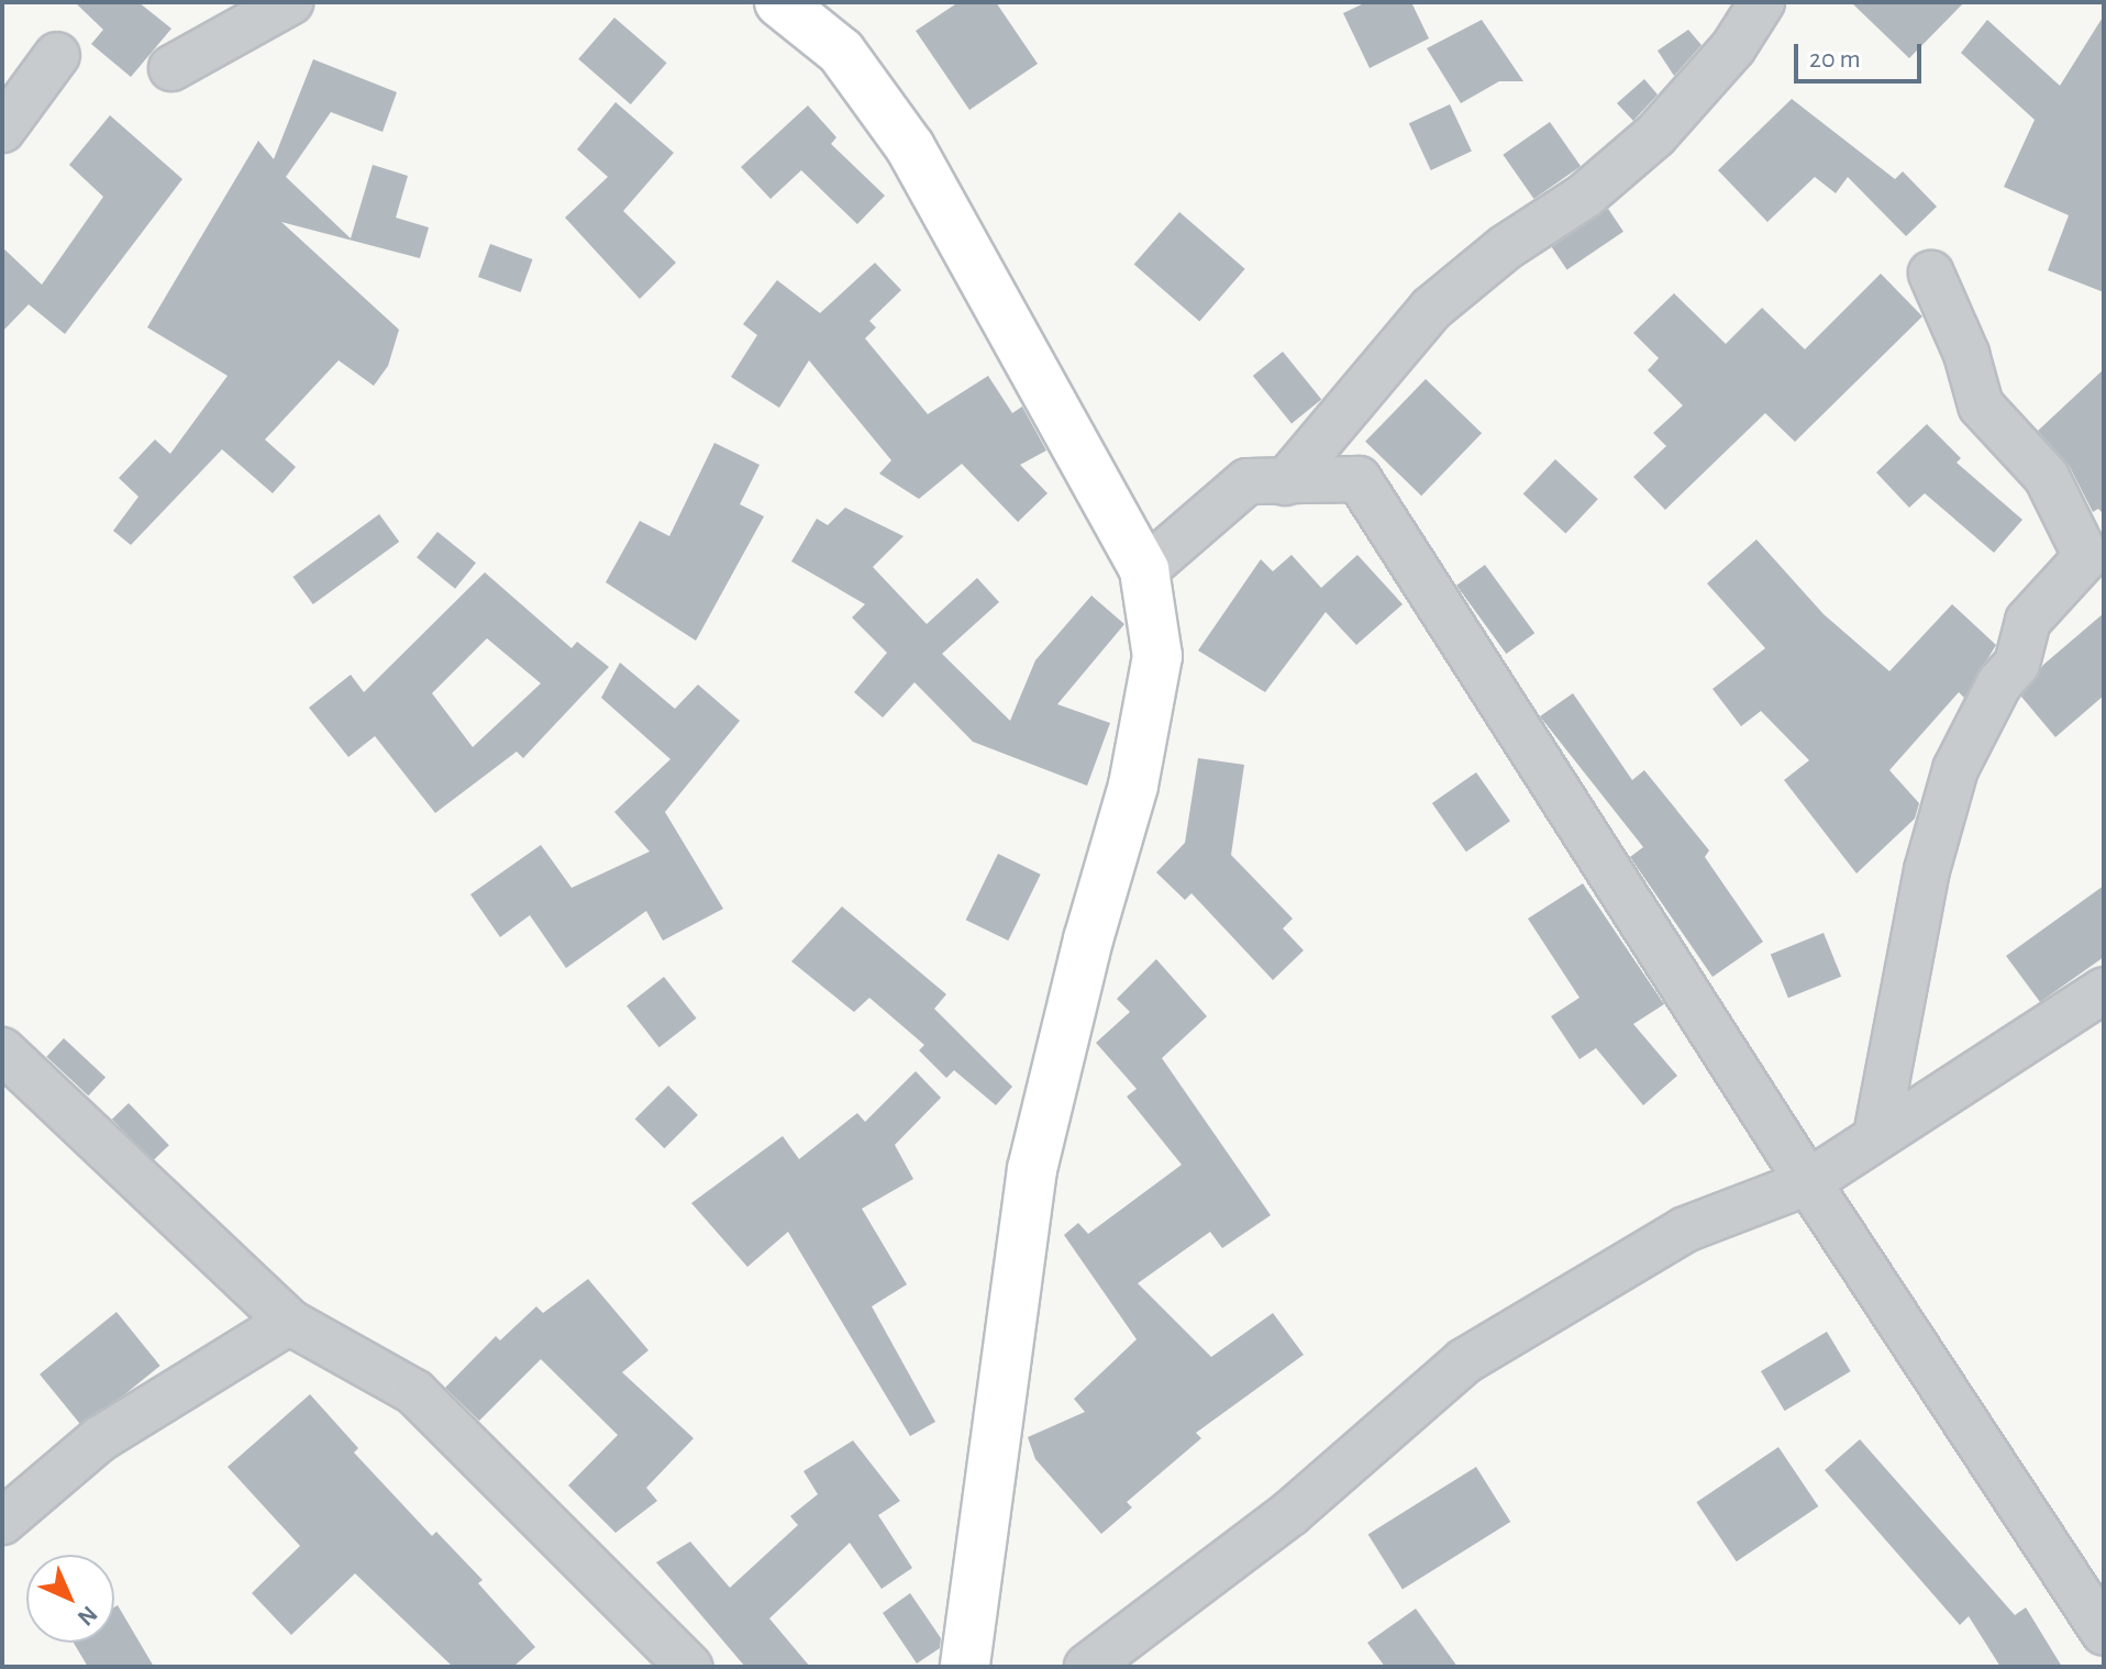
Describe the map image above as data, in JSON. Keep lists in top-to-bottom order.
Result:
{
  "scale_bar": "20 m",
  "north": "bottom right"
}
